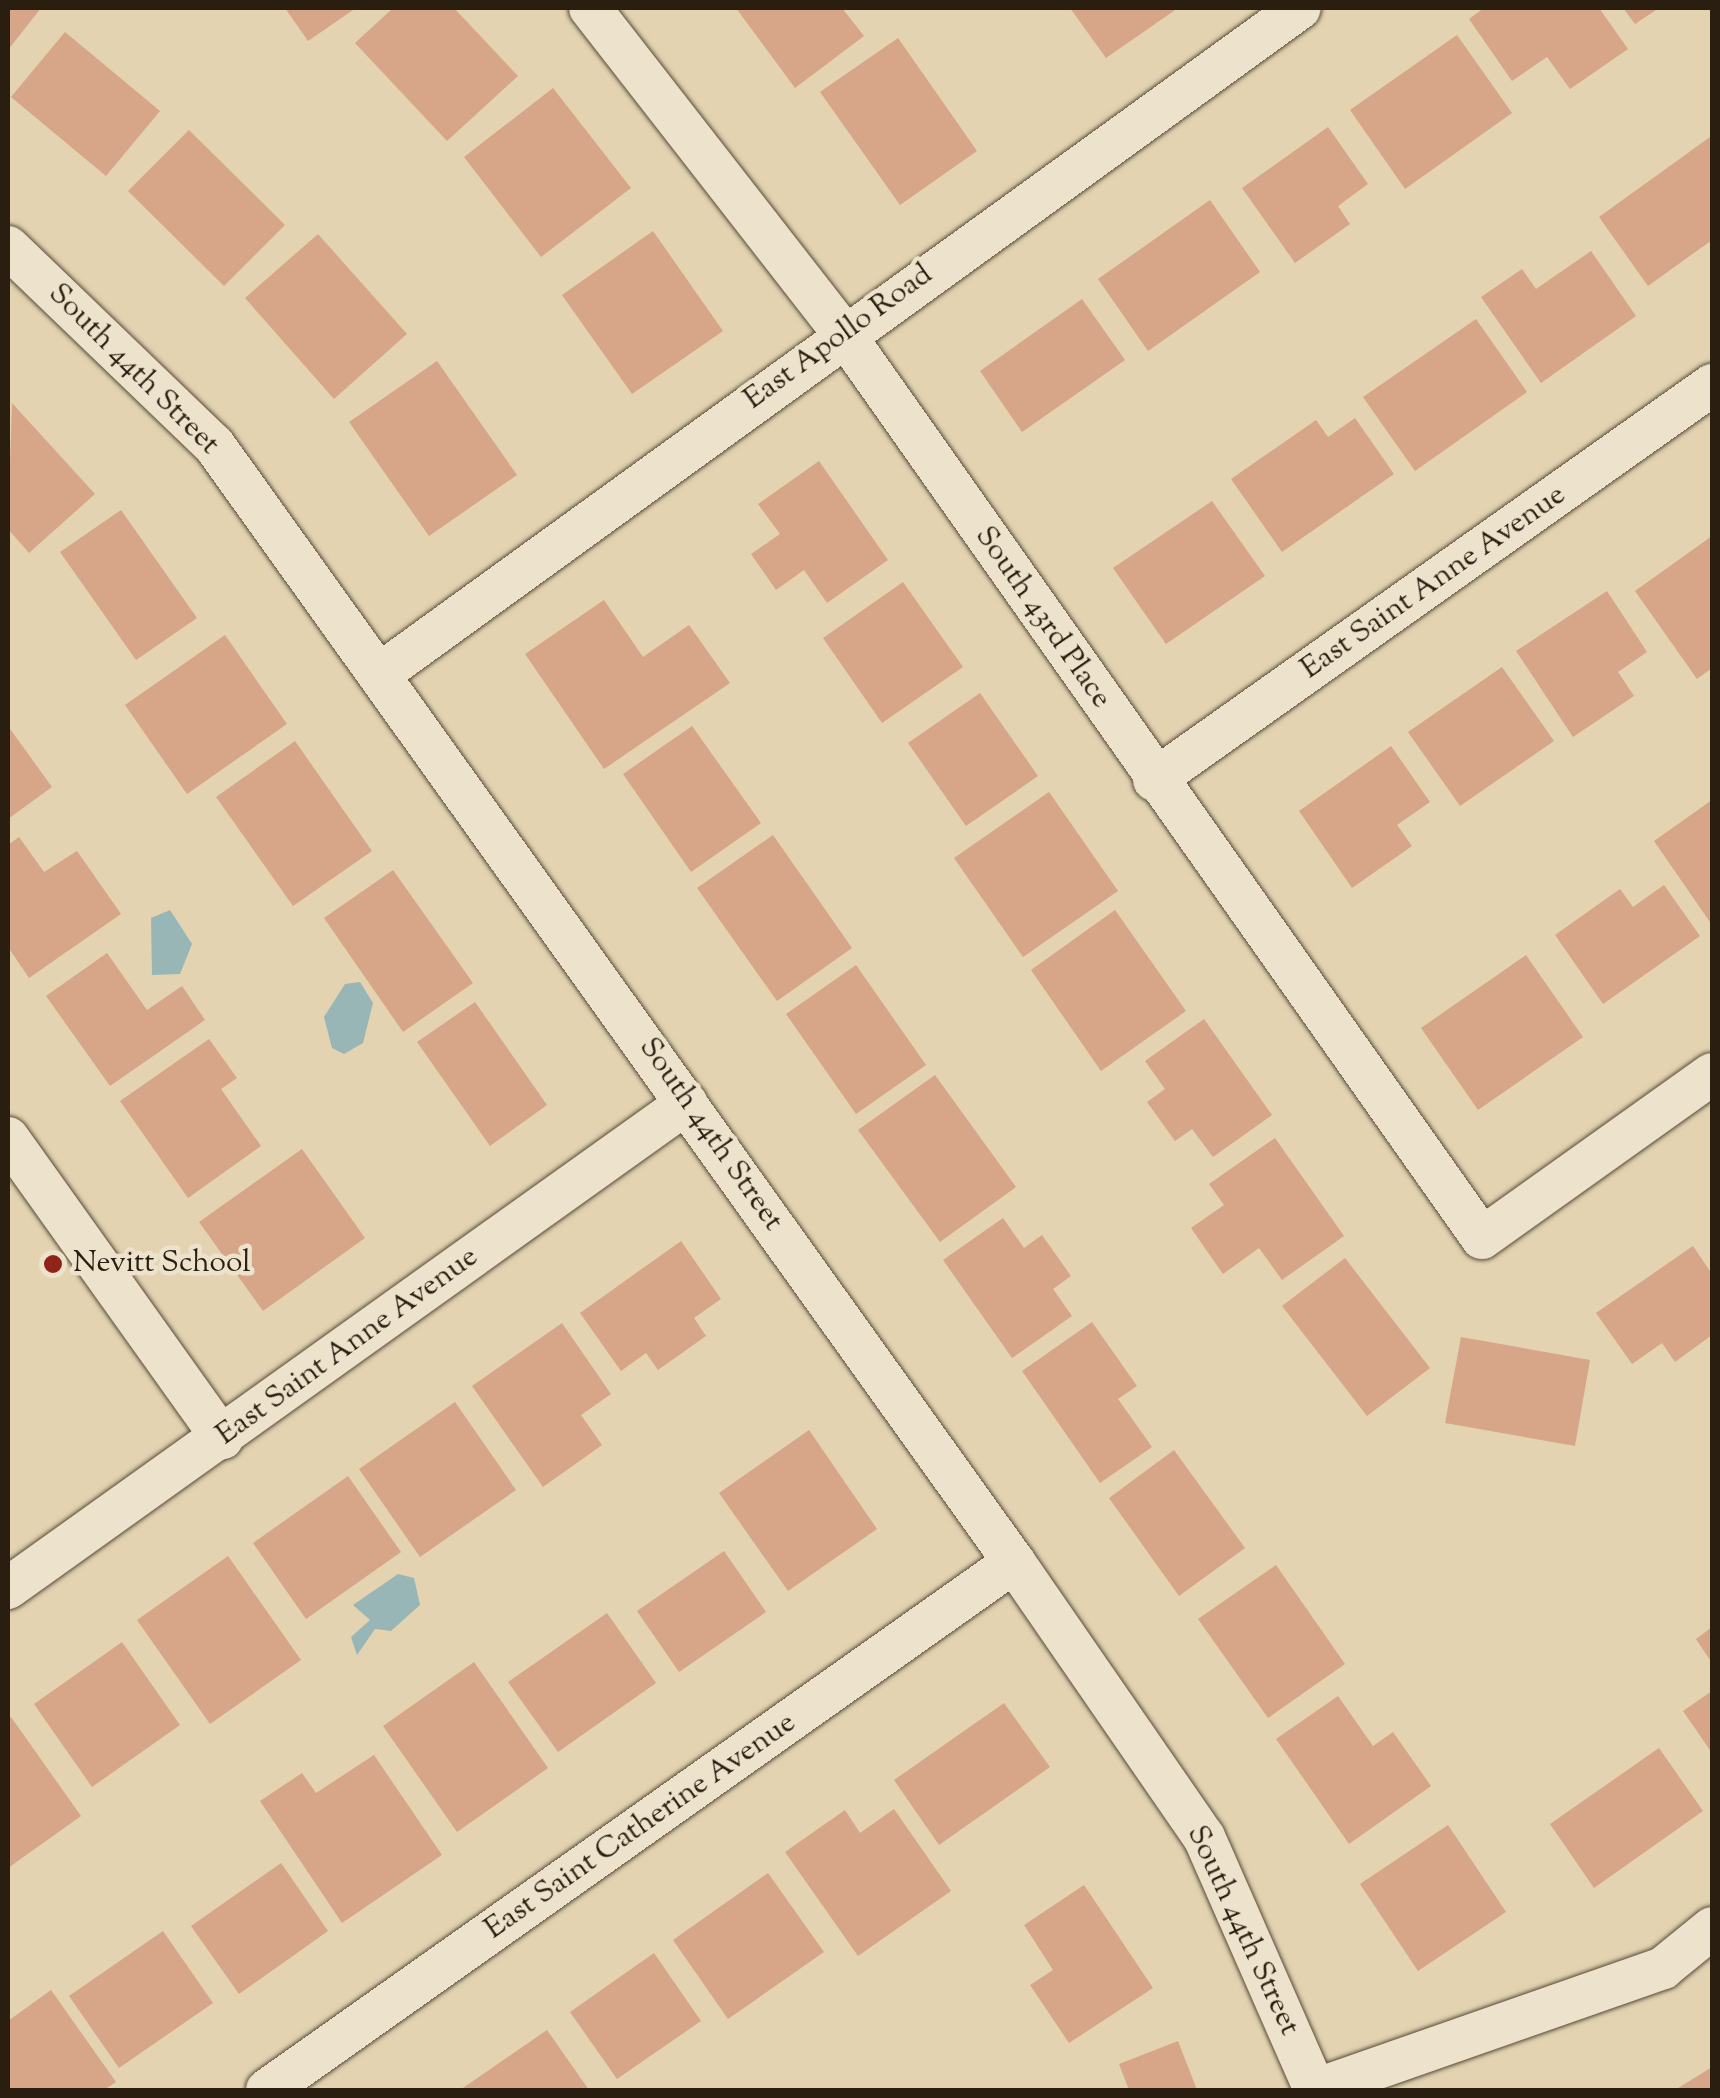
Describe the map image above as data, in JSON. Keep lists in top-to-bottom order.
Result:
{
  "streets": {
    "street": [
      "East Apollo Road",
      "South 44th Street",
      "East Saint Anne Avenue",
      "South 43rd Place",
      "East Saint Catherine Avenue"
    ]
  },
  "crossings": [
    ["East Apollo Road", "South 44th Street"],
    ["East Apollo Road", "South 43rd Place"],
    ["South 44th Street", "East Saint Anne Avenue"],
    ["South 44th Street", "East Saint Catherine Avenue"],
    ["East Saint Anne Avenue", "South 43rd Place"]
  ],
  "places": ["Nevitt School"]
}
